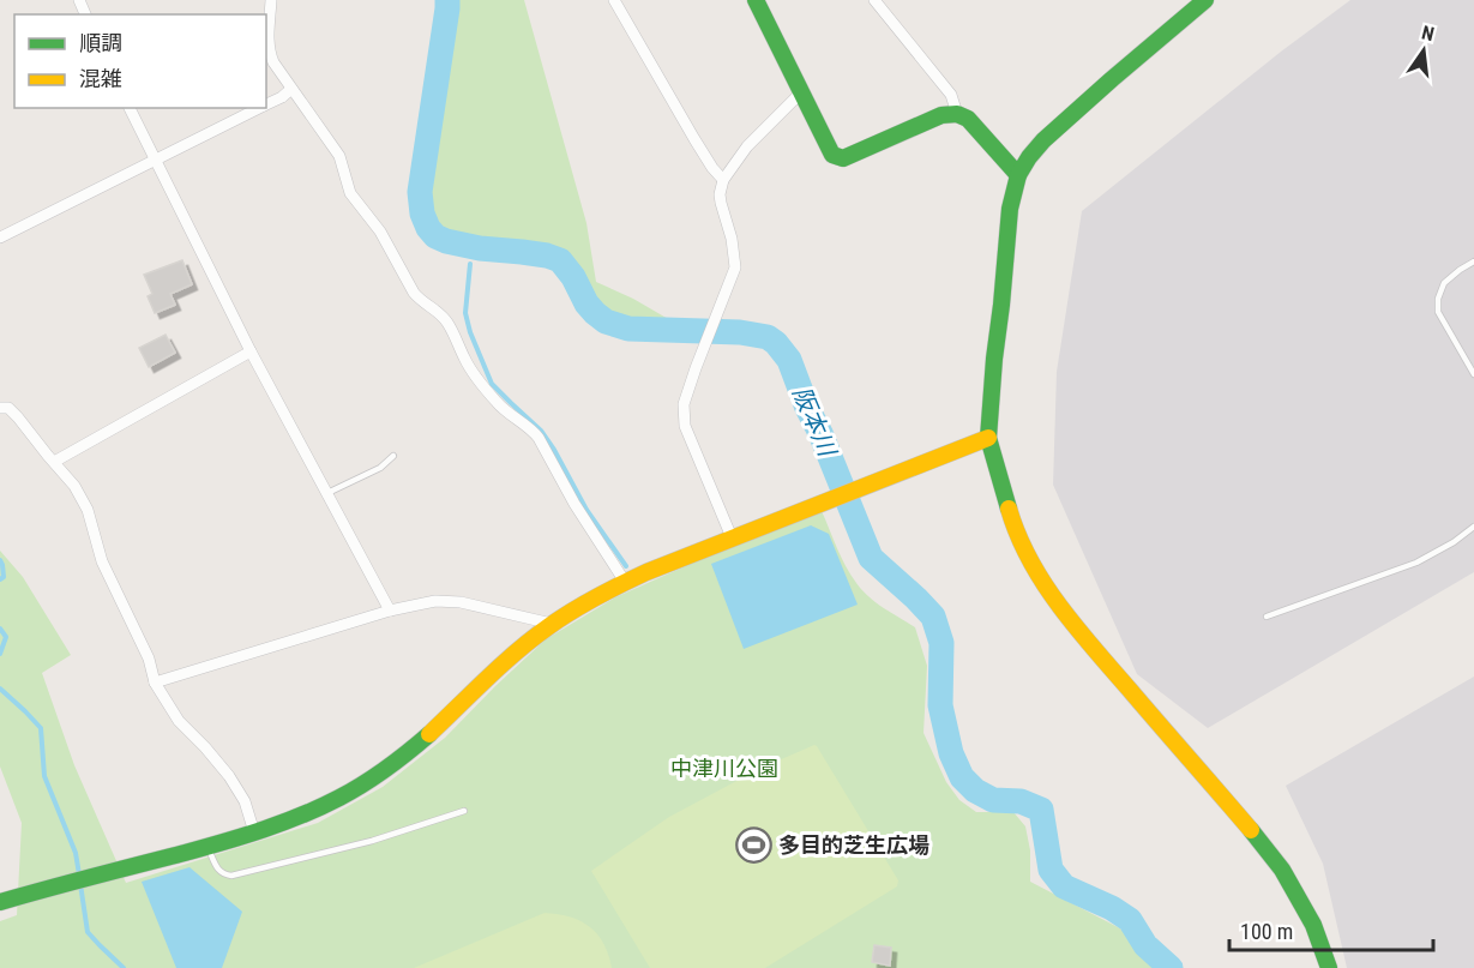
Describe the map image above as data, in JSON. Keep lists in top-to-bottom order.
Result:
{
  "water": ["阪本川"],
  "parks": ["中津川公園"],
  "places": {
    "sports": ["多目的芝生広場"]
  },
  "legend": ["順調", "混雑"],
  "scale_bar": "100 m",
  "north": "top"
}
